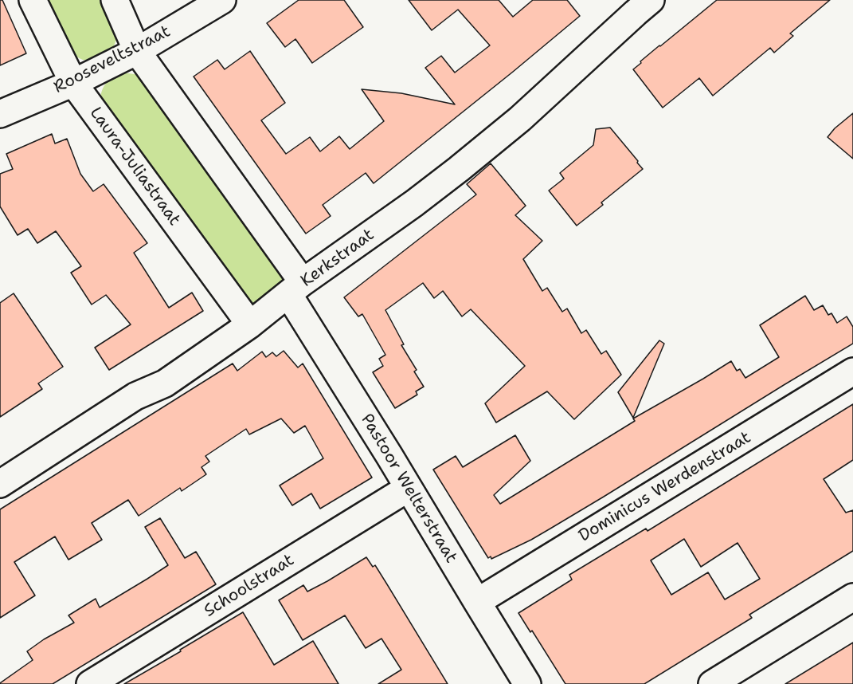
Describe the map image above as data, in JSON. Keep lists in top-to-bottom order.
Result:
{
  "streets": {
    "street": [
      "Rooseveltstraat",
      "Laura-Juliastraat",
      "Kerkstraat",
      "Dominicus Werdenstraat",
      "Pastoor Welterstraat",
      "Schoolstraat"
    ]
  },
  "crossings": [
    ["Rooseveltstraat", "Laura-Juliastraat"],
    ["Laura-Juliastraat", "Kerkstraat"],
    ["Kerkstraat", "Pastoor Welterstraat"],
    ["Dominicus Werdenstraat", "Pastoor Welterstraat"],
    ["Pastoor Welterstraat", "Schoolstraat"]
  ]
}
